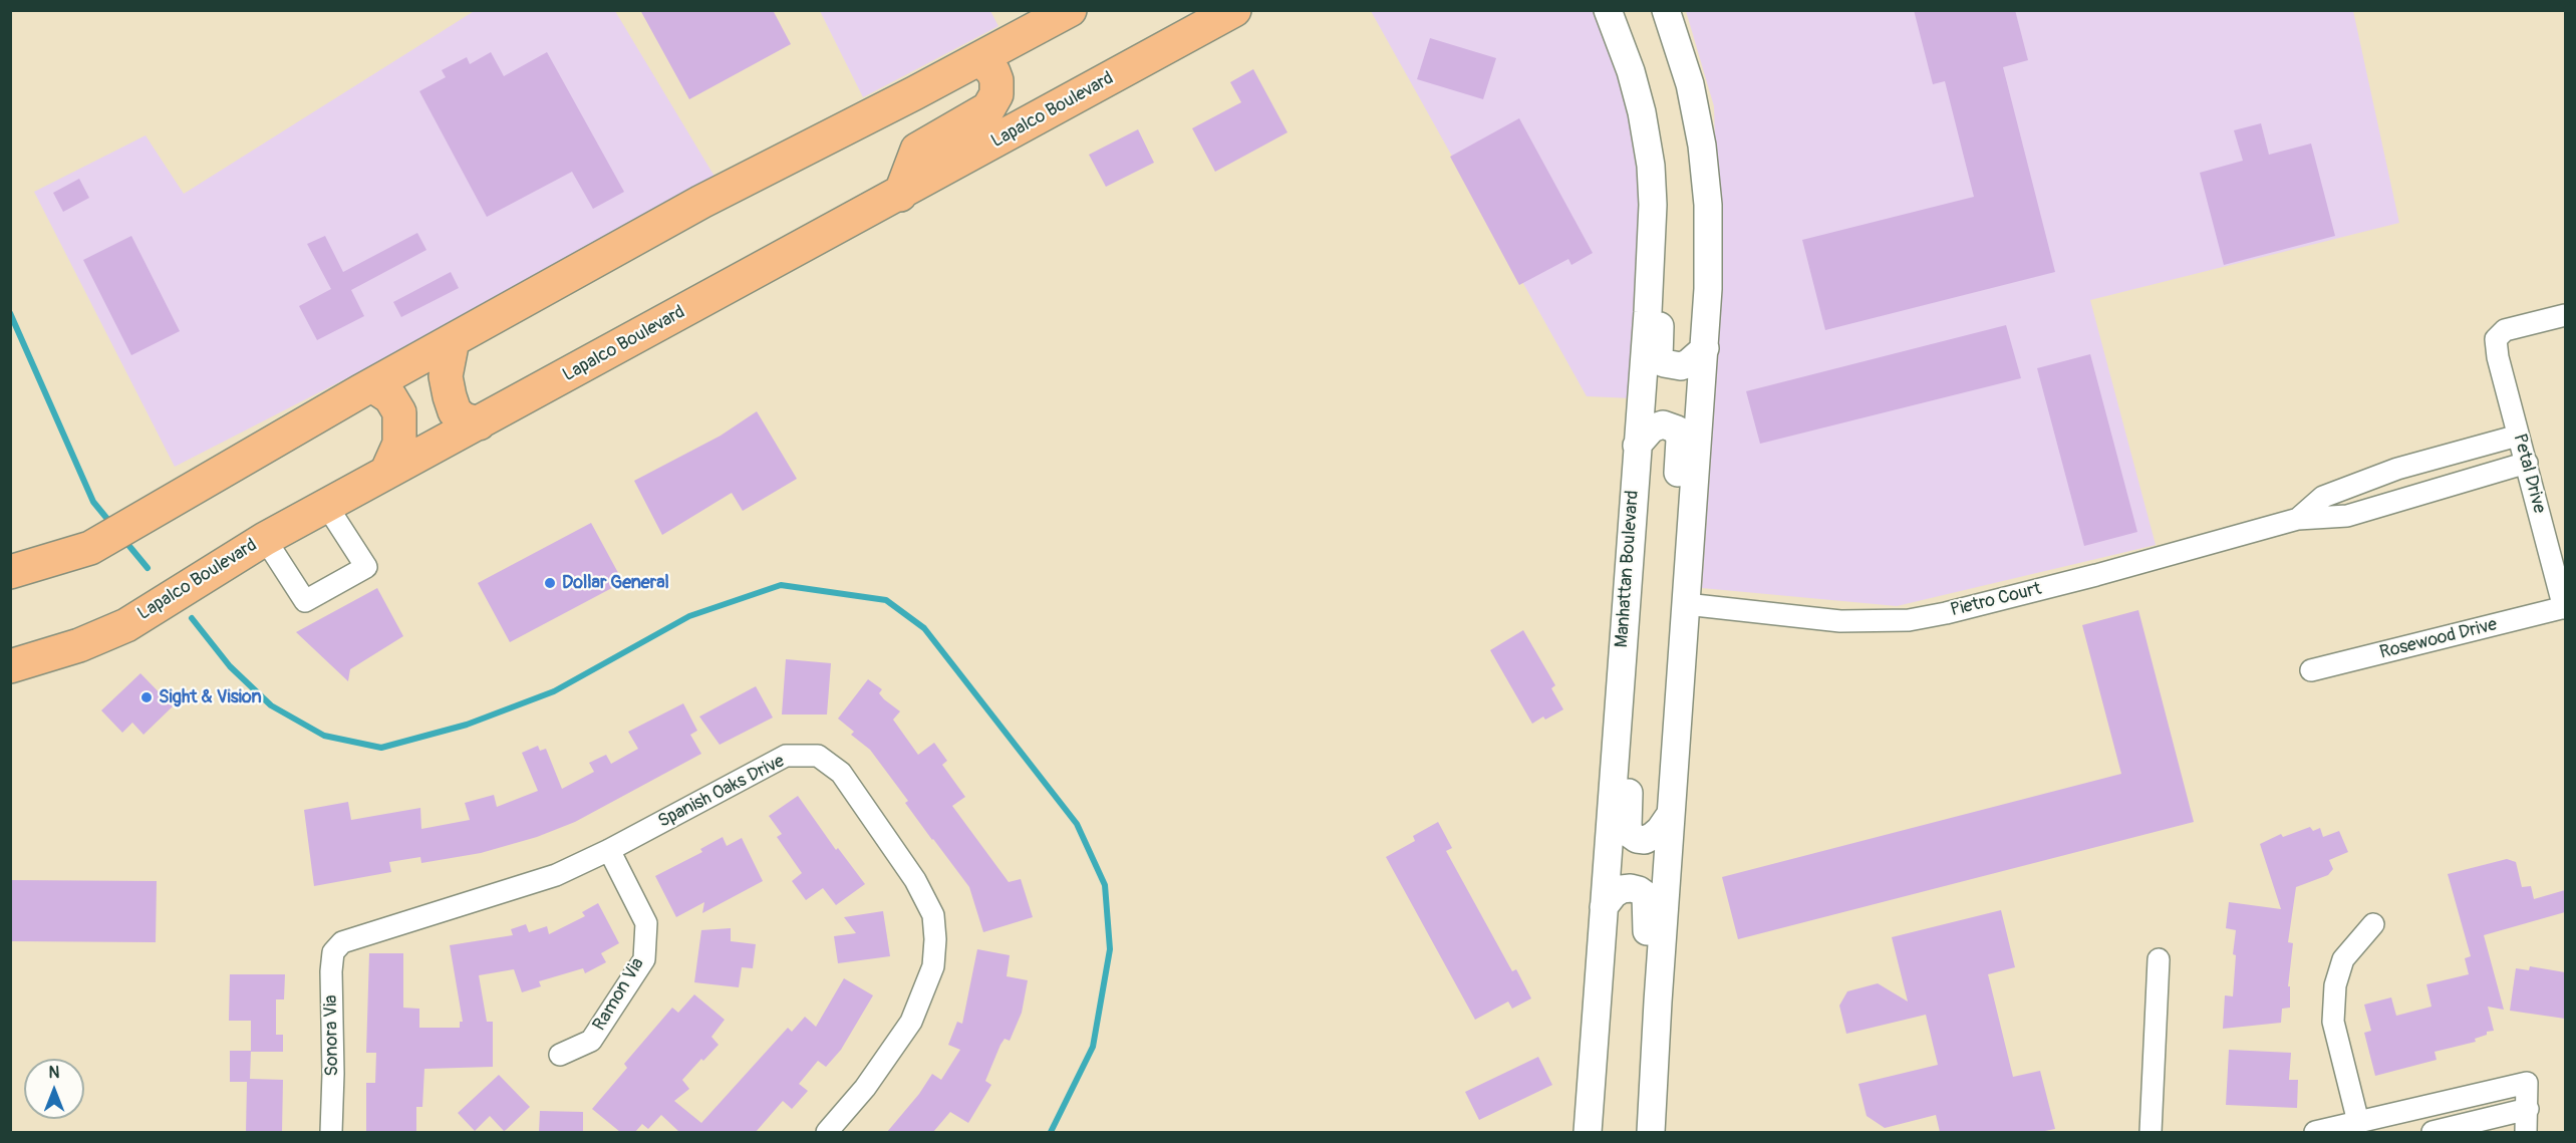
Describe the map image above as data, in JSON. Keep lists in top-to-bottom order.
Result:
{
  "streets": {
    "main road": ["Lapalco Boulevard"],
    "street": [
      "Petal Drive",
      "Manhattan Boulevard",
      "Pietro Court",
      "Rosewood Drive",
      "Spanish Oaks Drive",
      "Ramon Via",
      "Sonora Via"
    ]
  },
  "crossings": [
    ["Petal Drive", "Pietro Court"],
    ["Petal Drive", "Rosewood Drive"],
    ["Spanish Oaks Drive", "Ramon Via"],
    ["Spanish Oaks Drive", "Sonora Via"]
  ],
  "places": ["Dollar General", "Sight & Vision"],
  "north": "top"
}
